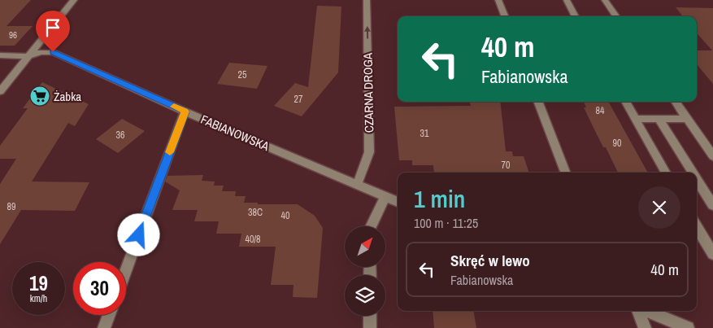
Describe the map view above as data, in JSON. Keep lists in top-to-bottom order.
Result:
{
  "streets": {
    "street": ["CZARNA DROGA", "FABIANOWSKA"]
  },
  "crossings": [
    ["CZARNA DROGA", "FABIANOWSKA"]
  ],
  "one_way": ["CZARNA DROGA"],
  "places": {
    "supermarket": ["Żabka"]
  },
  "house_numbers": [
    "96",
    "25",
    "27",
    "84",
    "31",
    "36",
    "90",
    "70",
    "89",
    "38C",
    "40",
    "40/8"
  ],
  "north": "top right",
  "page": {
    "turn": ["40 m", "Fabianowska"],
    "heading": ["1 min", "100 m · 11:25"],
    "list": [
      {
        "name": "Skręć w lewo",
        "note": "Fabianowska",
        "value": "40 m"
      }
    ],
    "speed": "19 km/h",
    "limit": "30"
  }
}
